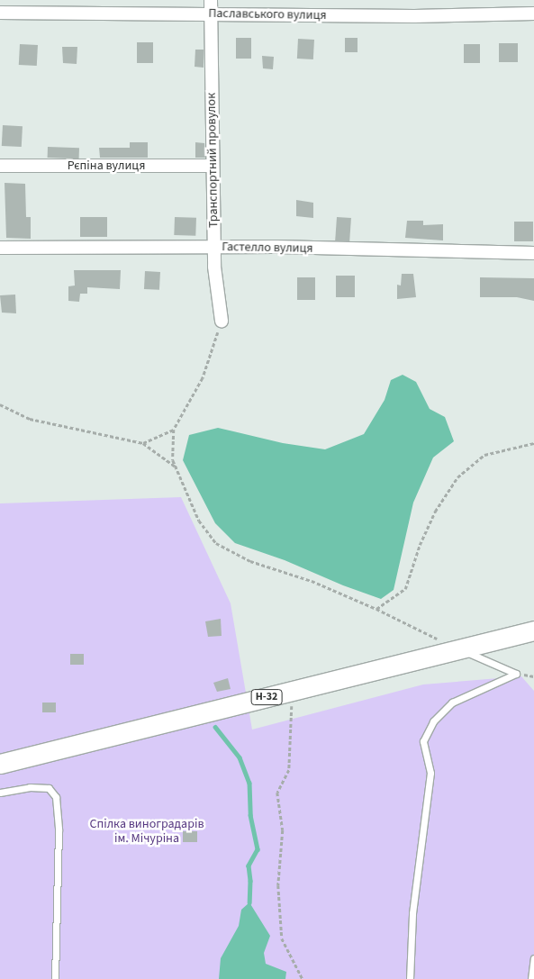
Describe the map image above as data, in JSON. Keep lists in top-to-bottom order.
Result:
{
  "streets": {
    "main road": ["Н-32"],
    "street": [
      "Паславського вулиця",
      "Транспортний провулок",
      "Рєпіна вулиця",
      "Гастелло вулиця"
    ]
  },
  "crossings": [
    ["Паславського вулиця", "Транспортний провулок"],
    ["Транспортний провулок", "Рєпіна вулиця"],
    ["Транспортний провулок", "Гастелло вулиця"]
  ],
  "parks": ["Спілка виноградарів ім. Мічуріна"]
}
